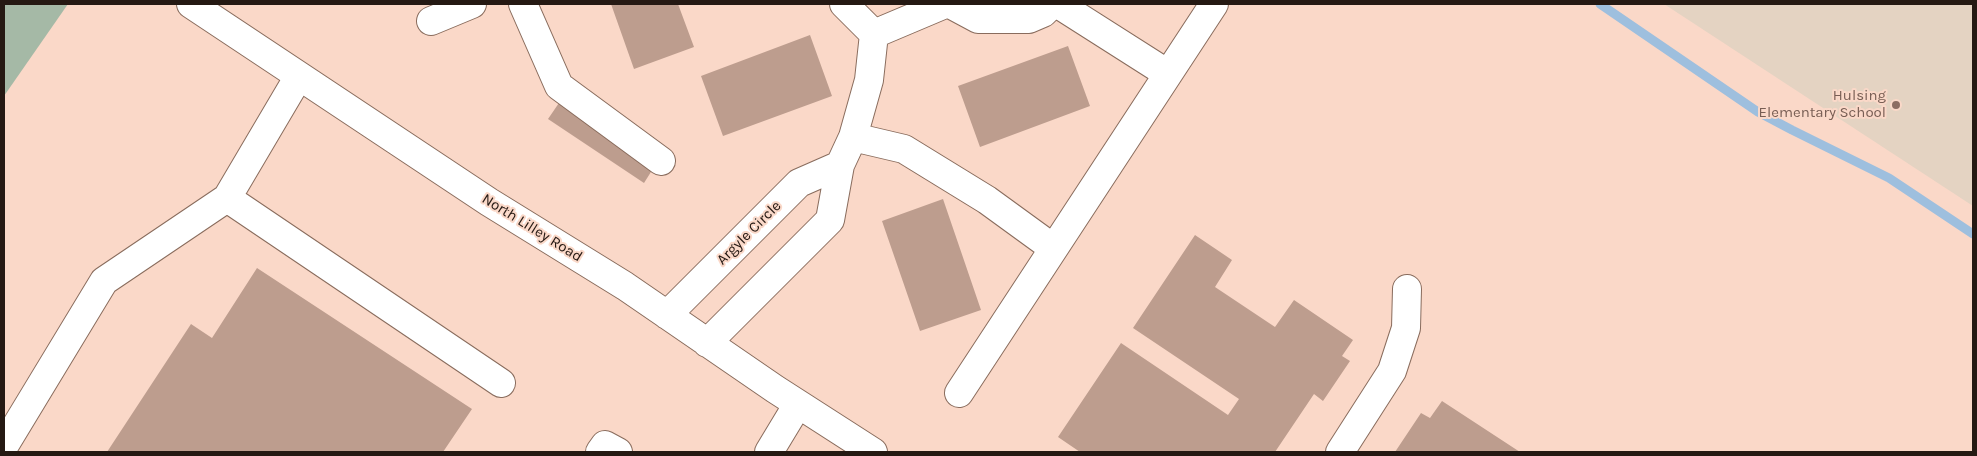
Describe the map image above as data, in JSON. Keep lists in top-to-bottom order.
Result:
{
  "streets": {
    "street": ["North Lilley Road", "Argyle Circle"]
  },
  "crossings": [
    ["North Lilley Road", "Argyle Circle"]
  ],
  "places": ["Hulsing Elementary School"]
}
